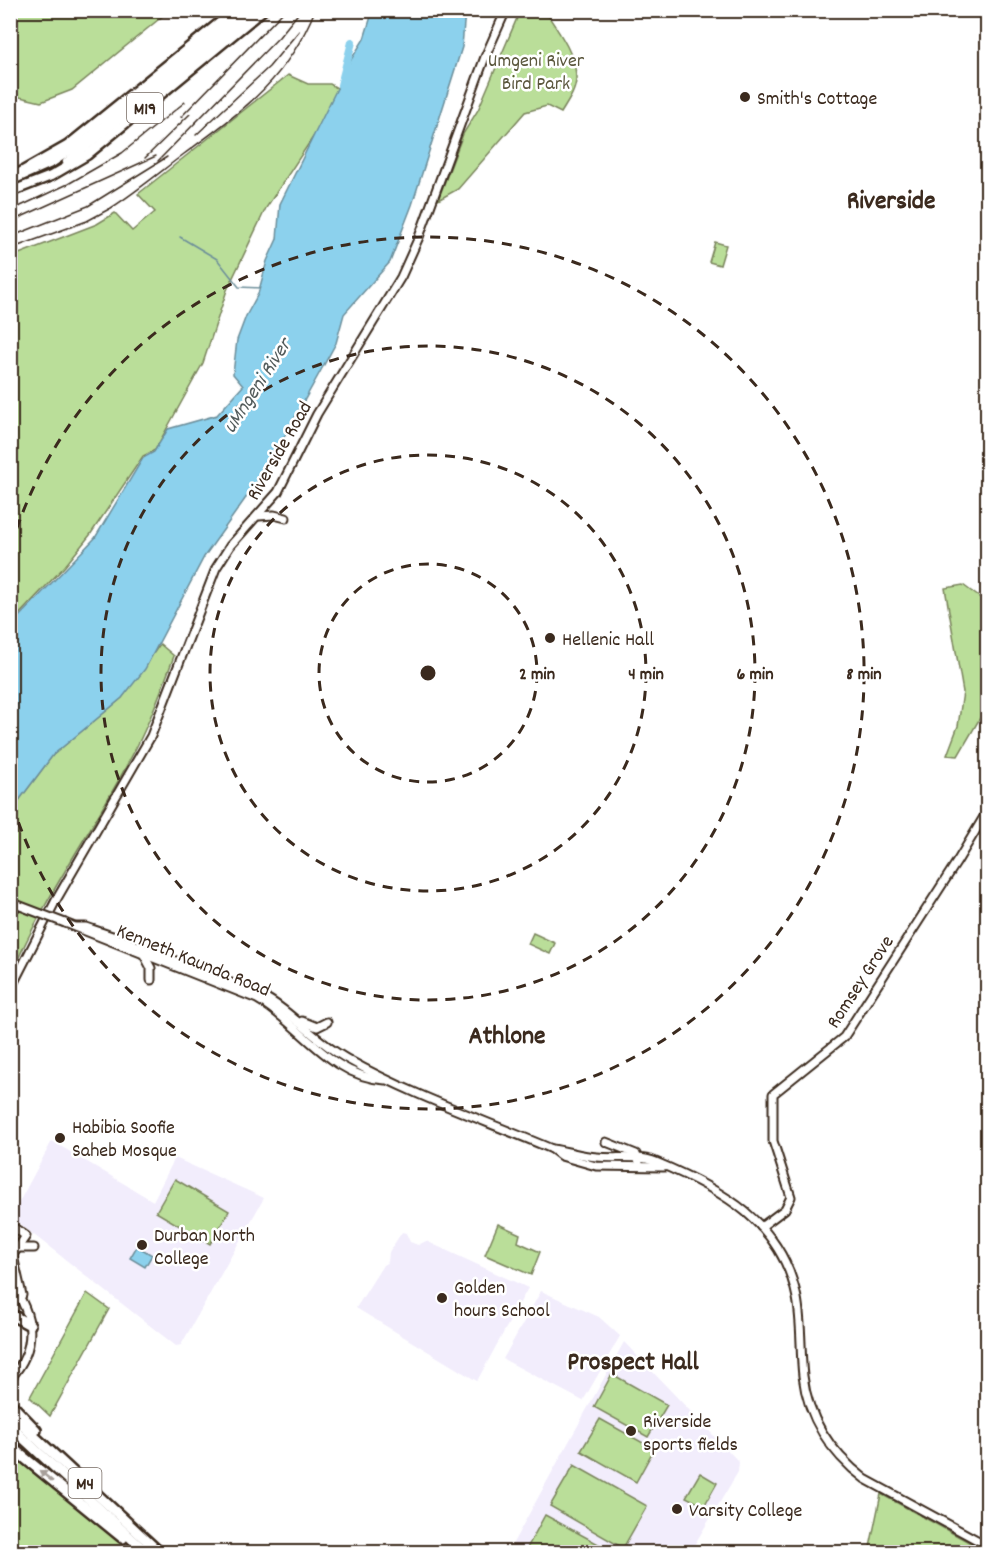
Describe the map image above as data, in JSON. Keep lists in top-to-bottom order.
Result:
{
  "streets": {
    "highway": ["M4"],
    "main road": [
      "M19",
      "Riverside Road",
      "Kenneth Kaunda Road",
      "Romsey Grove"
    ]
  },
  "crossings": [
    ["Kenneth Kaunda Road", "Romsey Grove"]
  ],
  "districts": ["Riverside", "Athlone", "Prospect Hall"],
  "water": ["uMngeni River"],
  "parks": ["Umgeni River Bird Park"],
  "places": [
    "Smith's Cottage",
    "Hellenic Hall",
    "Habibia Soofie Saheb Mosque",
    "Durban North College",
    "Golden hours School",
    "Riverside sports fields",
    "Varsity College"
  ],
  "rings": [
    "2 min",
    "4 min",
    "6 min",
    "8 min"
  ]
}
